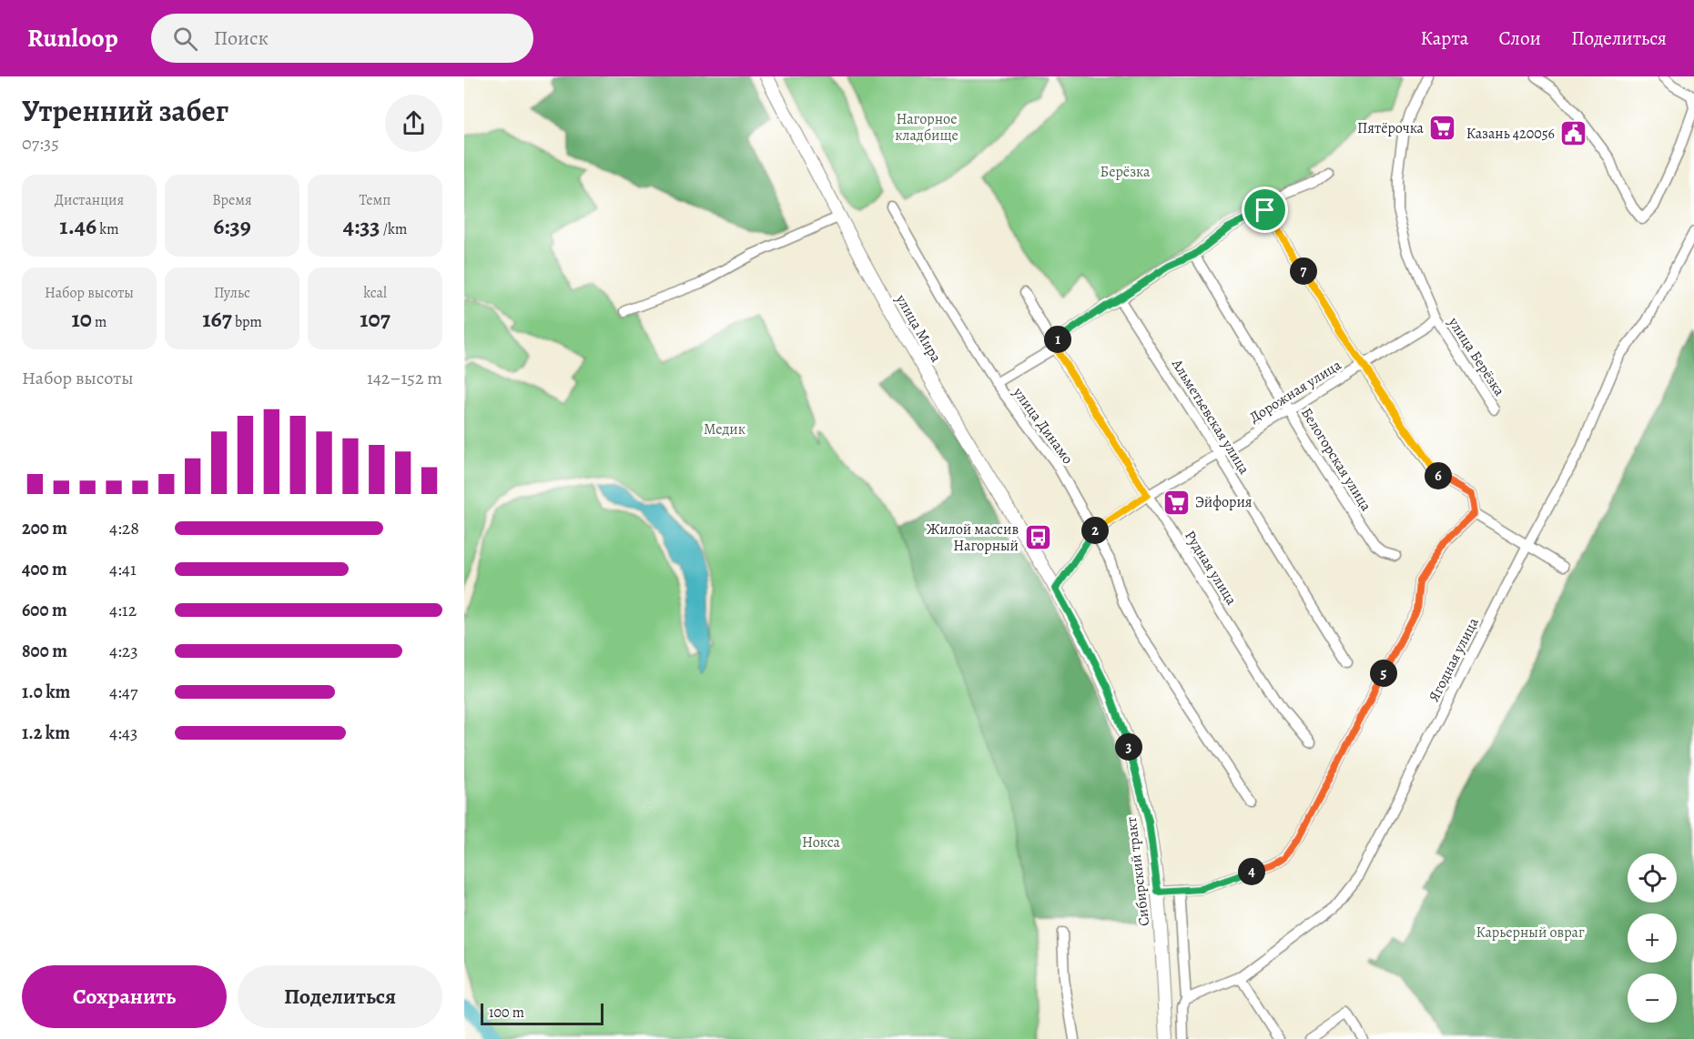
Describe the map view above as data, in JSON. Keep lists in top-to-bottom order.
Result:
{
  "streets": {
    "main road": ["улица Мира", "Сибирский тракт"],
    "street": [
      "улица Берёзка",
      "Дорожная улица",
      "Альметьевская улица",
      "улица Динамо",
      "Белогорская улица",
      "Рудная улица",
      "Ягодная улица"
    ]
  },
  "crossings": [
    ["улица Мира", "Дорожная улица"],
    ["улица Мира", "Сибирский тракт"],
    ["улица Берёзка", "Дорожная улица"],
    ["Дорожная улица", "Альметьевская улица"],
    ["Дорожная улица", "улица Динамо"],
    ["Дорожная улица", "Белогорская улица"],
    ["Дорожная улица", "Рудная улица"],
    ["Дорожная улица", "Сибирский тракт"]
  ],
  "parks": [
    "Нагорное кладбище",
    "Берёзка",
    "Медик",
    "Нокса",
    "Карьерный овраг"
  ],
  "places": {
    "supermarket": ["Пятёрочка", "Эйфория"],
    "public building": ["Казань 420056"],
    "bus stop": ["Жилой массив Нагорный"]
  },
  "scale_bar": "100 m",
  "page": {
    "header": "Runloop",
    "search": "Поиск",
    "nav": ["Карта", "Слои", "Поделиться"],
    "heading": ["Утренний забег", "07:35"],
    "stats": [
      ["Дистанция", "1.46 km"],
      ["Время", "6:39"],
      ["Темп", "4:33 /km"],
      ["Набор высоты", "10 m"],
      ["Пульс", "167 bpm"],
      ["kcal", "107"]
    ],
    "pins": [
      "7",
      "1",
      "6",
      "2",
      "5",
      "3",
      "4"
    ],
    "chart": ["Набор высоты", "142–152 m"],
    "list": [
      {
        "name": "200 m",
        "note": "4:28"
      },
      {
        "name": "400 m",
        "note": "4:41"
      },
      {
        "name": "600 m",
        "note": "4:12"
      },
      {
        "name": "800 m",
        "note": "4:23"
      },
      {
        "name": "1.0 km",
        "note": "4:47"
      },
      {
        "name": "1.2 km",
        "note": "4:43"
      }
    ],
    "map_buttons": ["+", "−"],
    "buttons": ["Сохранить", "Поделиться"],
    "scale": "100 m"
  }
}
